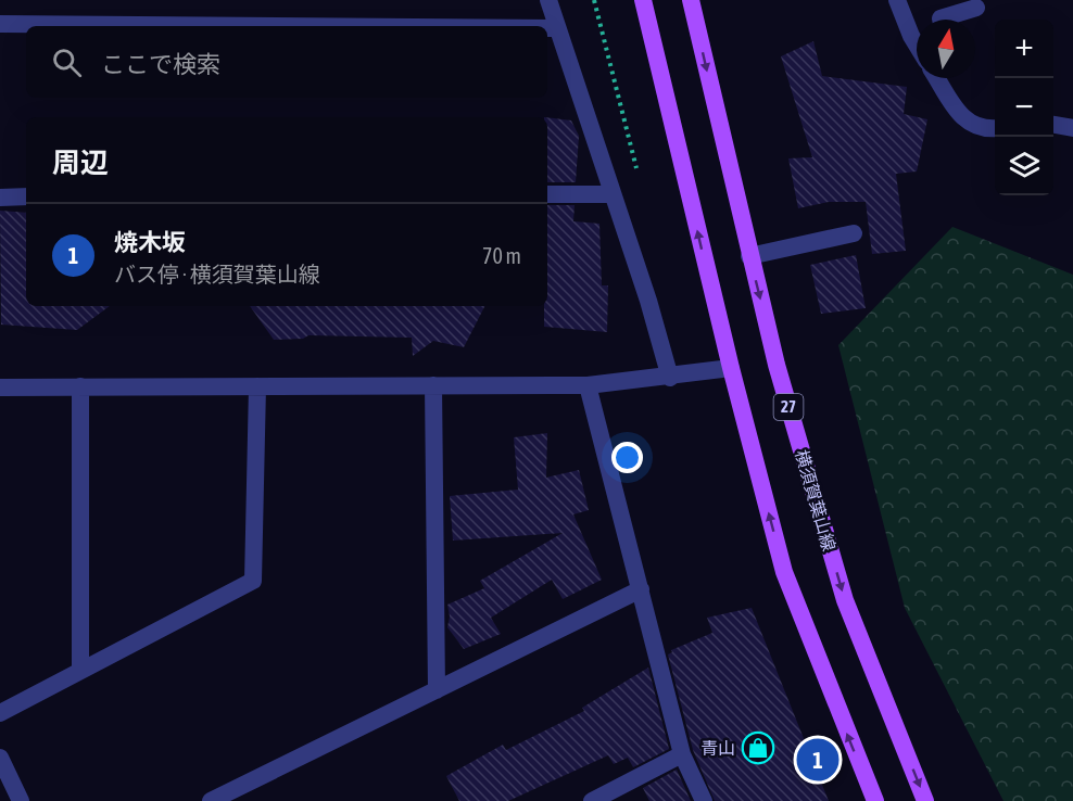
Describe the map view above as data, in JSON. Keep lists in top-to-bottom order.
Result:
{
  "streets": {
    "main road": ["27", "横須賀葉山線"]
  },
  "places": {
    "shop": ["青山"]
  },
  "north": "top",
  "page": {
    "map_buttons": ["+", "−"],
    "search": "ここで検索",
    "heading": "周辺",
    "list": [
      {
        "mark": "1",
        "name": "焼木坂",
        "note": "バス停 · 横須賀葉山線",
        "value": "70 m"
      }
    ],
    "pins": "1"
  }
}
